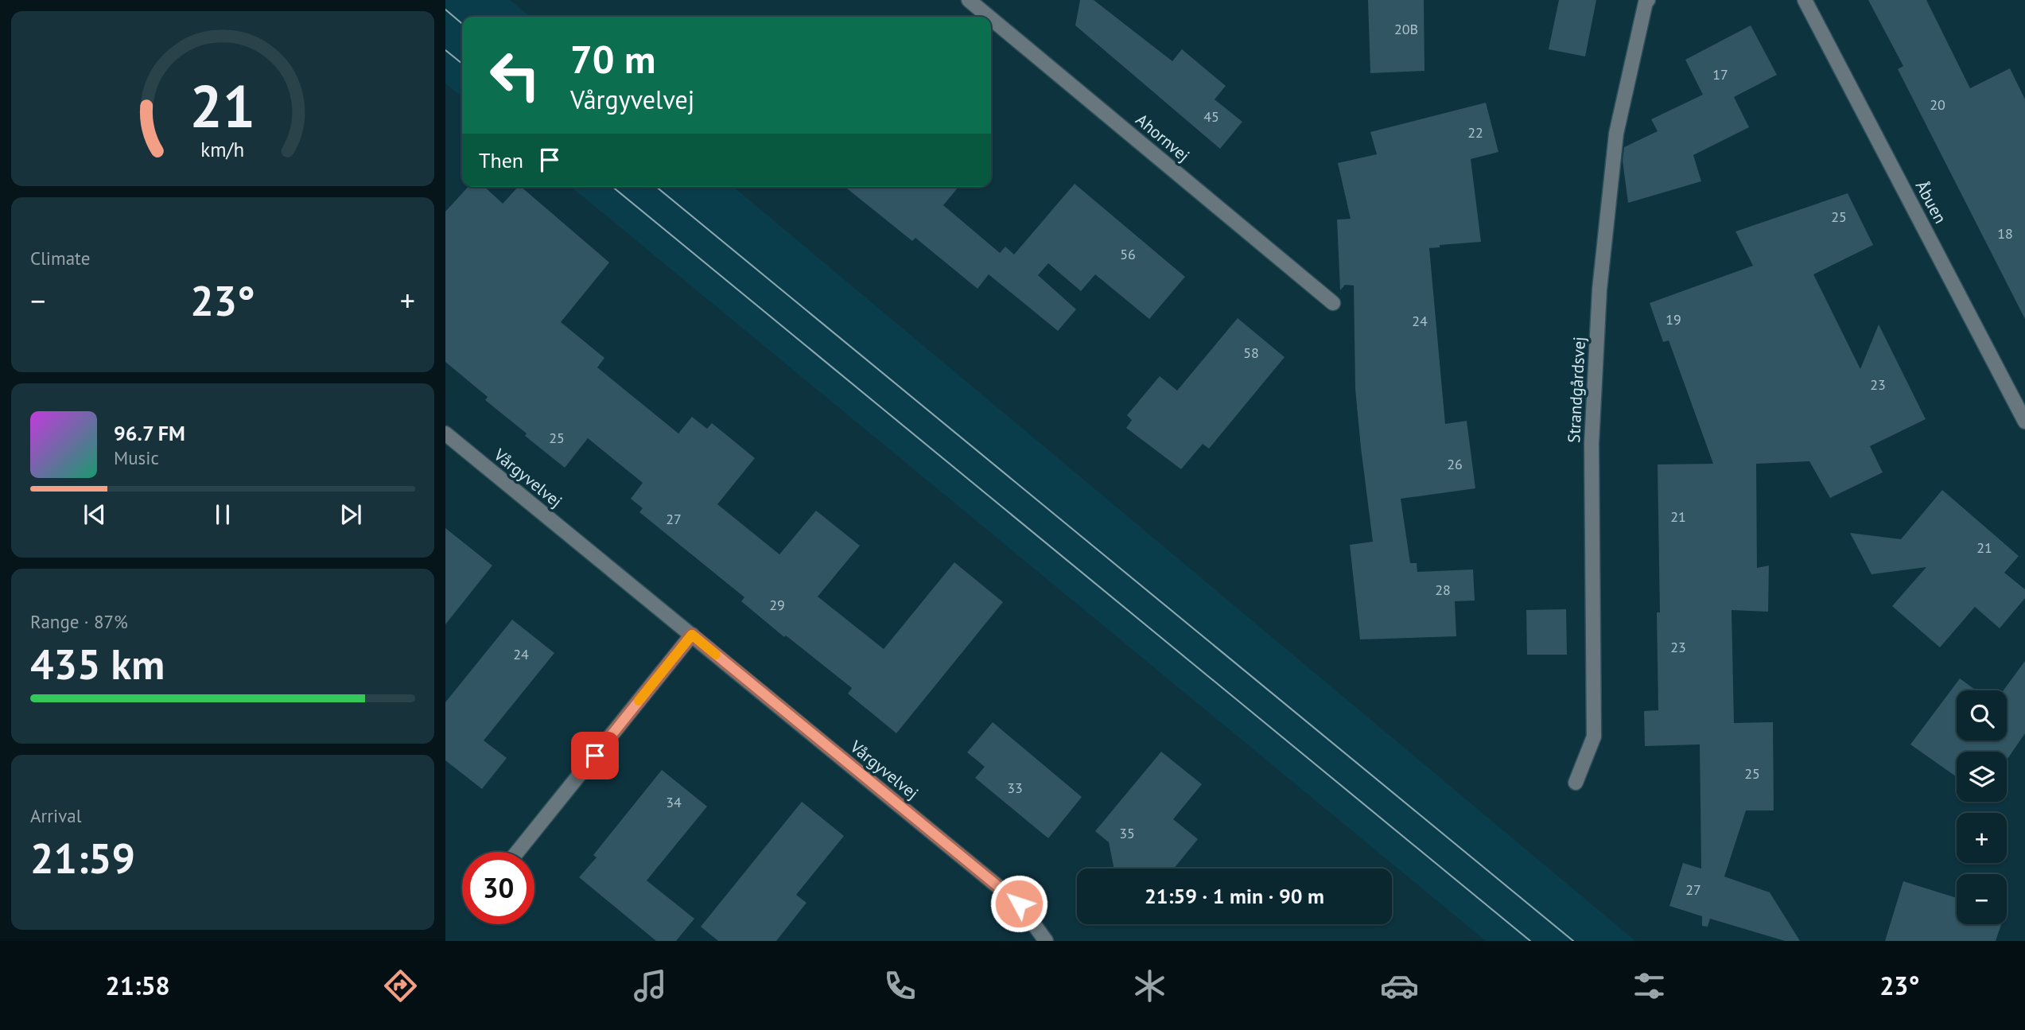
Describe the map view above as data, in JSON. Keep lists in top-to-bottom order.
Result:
{
  "streets": {
    "street": [
      "Ahornvej",
      "Åbuen",
      "Strandgårdsvej",
      "Vårgyvelvej"
    ]
  },
  "house_numbers": [
    "20B",
    "17",
    "20",
    "45",
    "22",
    "25",
    "18",
    "56",
    "19",
    "24",
    "58",
    "23",
    "25",
    "26",
    "21",
    "27",
    "21",
    "28",
    "29",
    "23",
    "24",
    "25",
    "33",
    "34",
    "35",
    "27"
  ],
  "page": {
    "turn": ["70 m", "Vårgyvelvej"],
    "then": "Then",
    "tile": [
      "Climate",
      ["Range · 87%", "435 km"],
      ["Arrival", "21:59"]
    ],
    "heat": ["−", "23°", "+"],
    "song": ["96.7 FM", "Music"],
    "map_buttons": ["+", "−"],
    "limit": "30",
    "trip": "21:59 · 1 min · 90 m",
    "tabs": ["21:58", "23°"],
    "gauge": ["21", "km/h"]
  }
}
